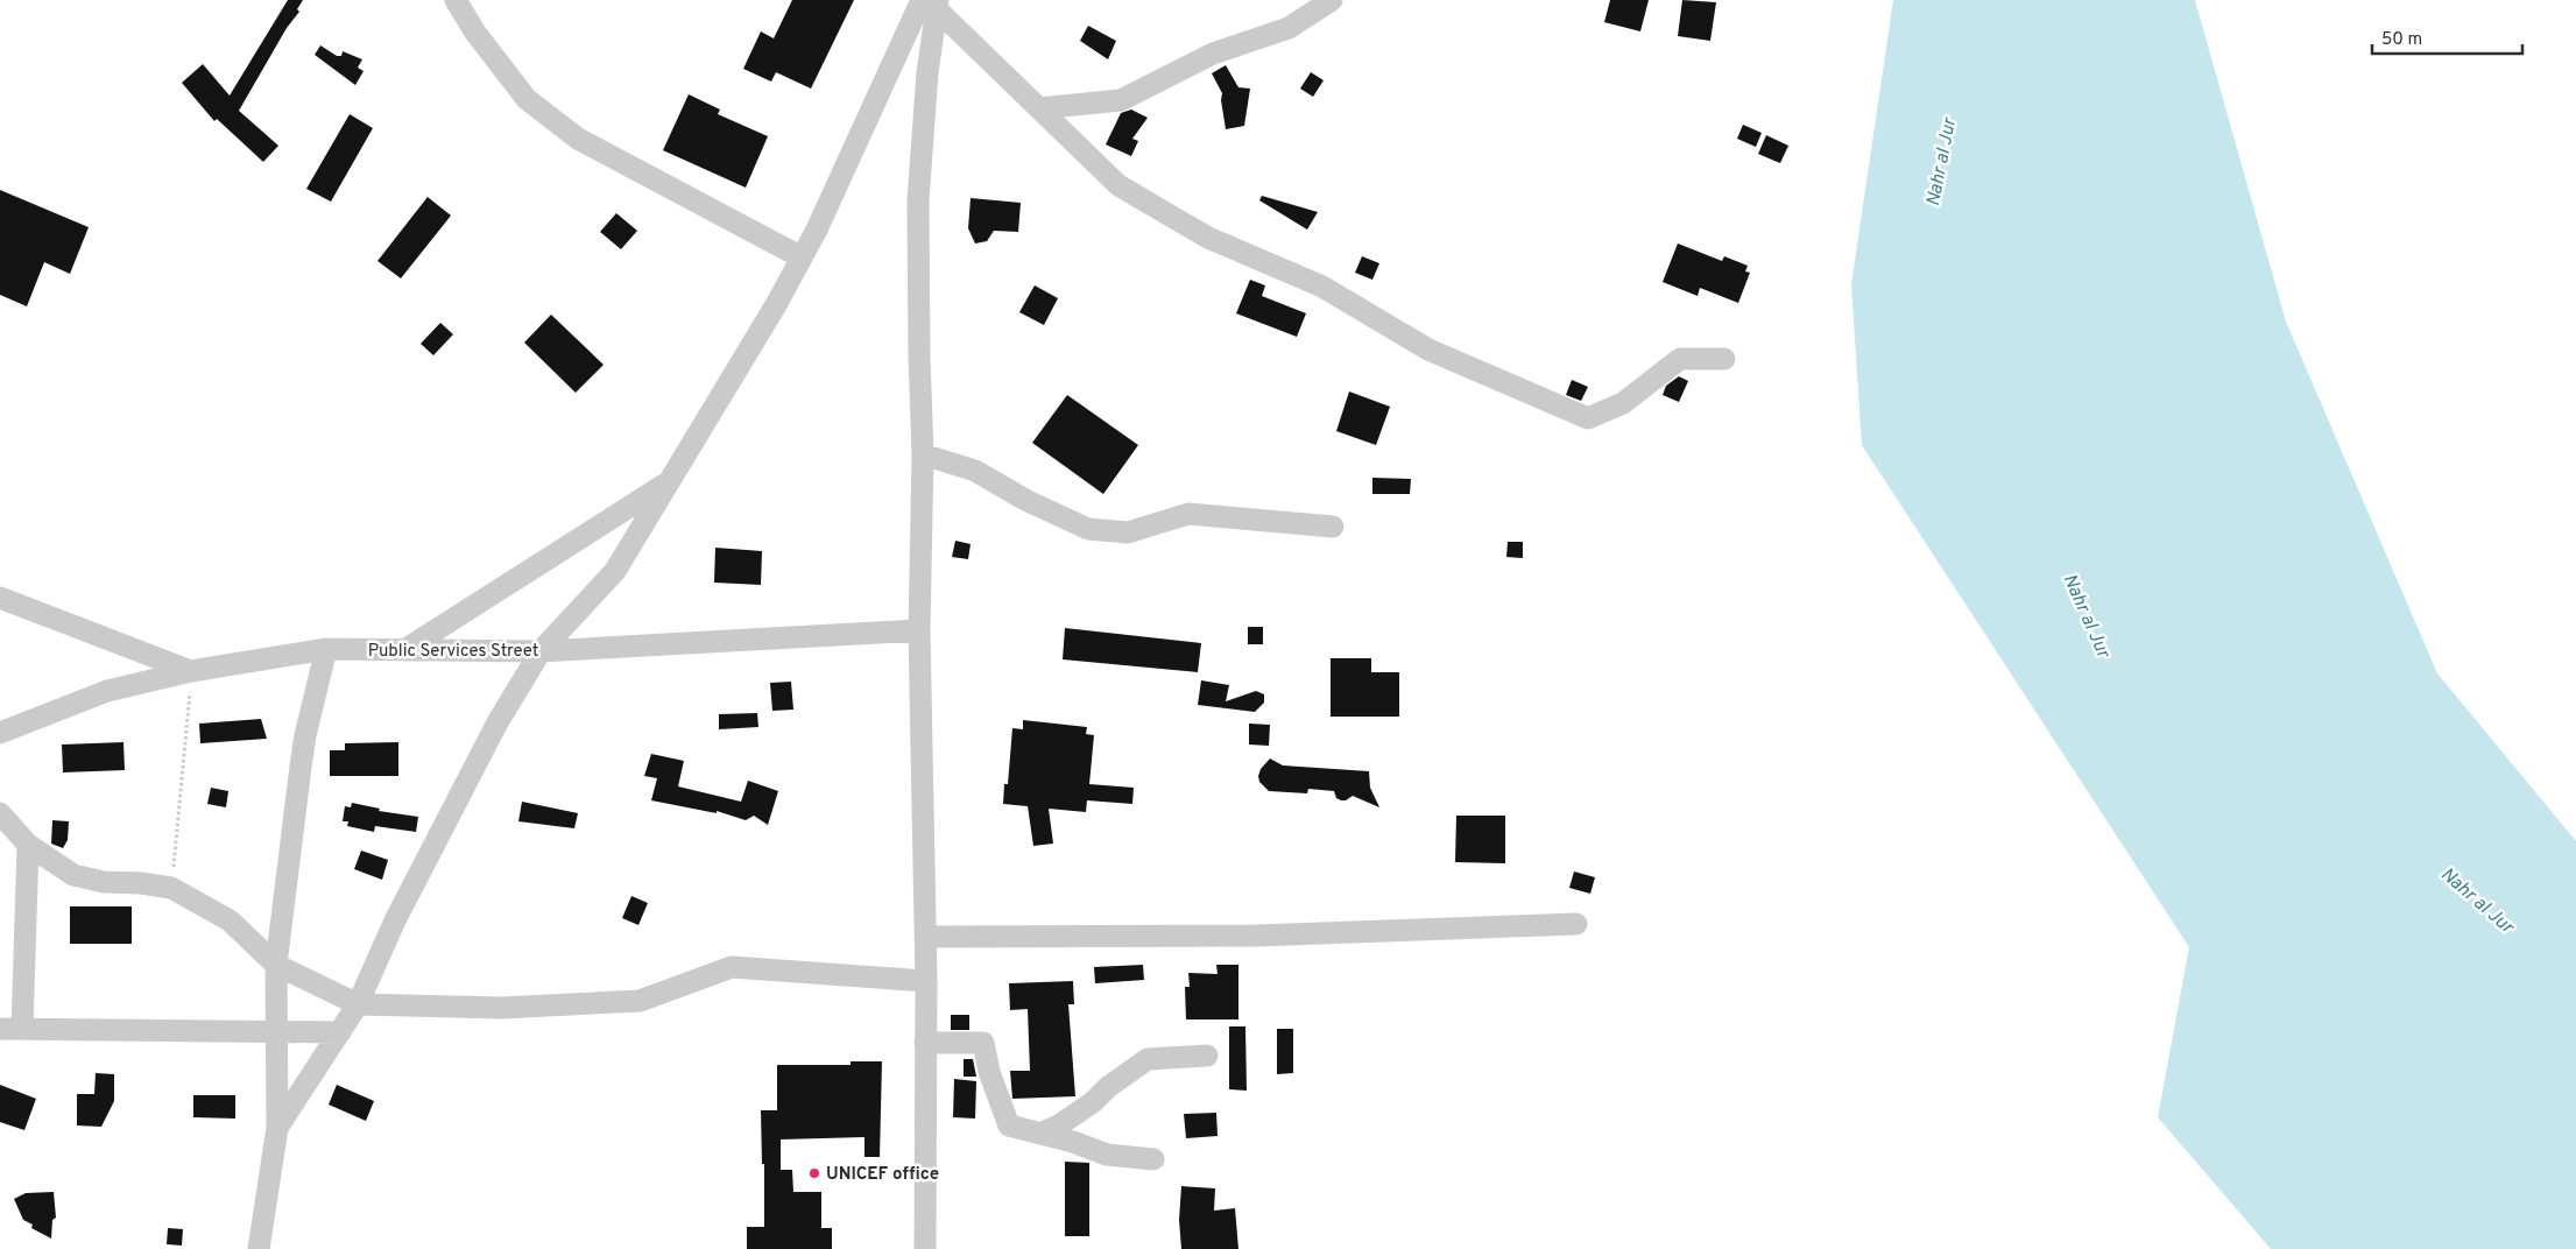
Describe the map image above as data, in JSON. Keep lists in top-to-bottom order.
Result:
{
  "streets": {
    "street": ["Public Services Street"]
  },
  "water": ["Nahr al Jur"],
  "places": ["UNICEF office"],
  "scale_bar": "50 m"
}
